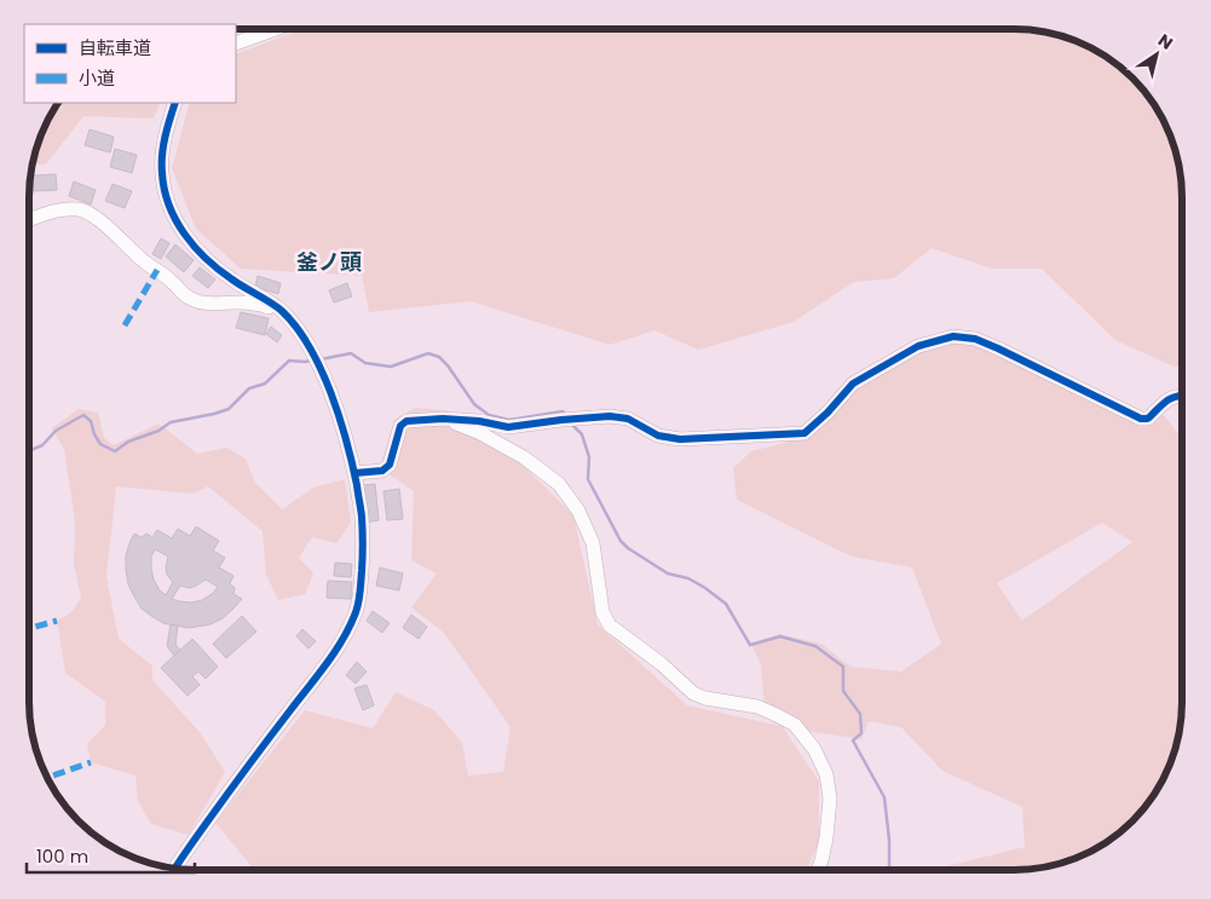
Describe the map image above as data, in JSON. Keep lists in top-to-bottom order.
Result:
{
  "districts": ["釜ノ頭"],
  "legend": ["自転車道", "小道"],
  "scale_bar": "100 m",
  "north": "top right"
}
